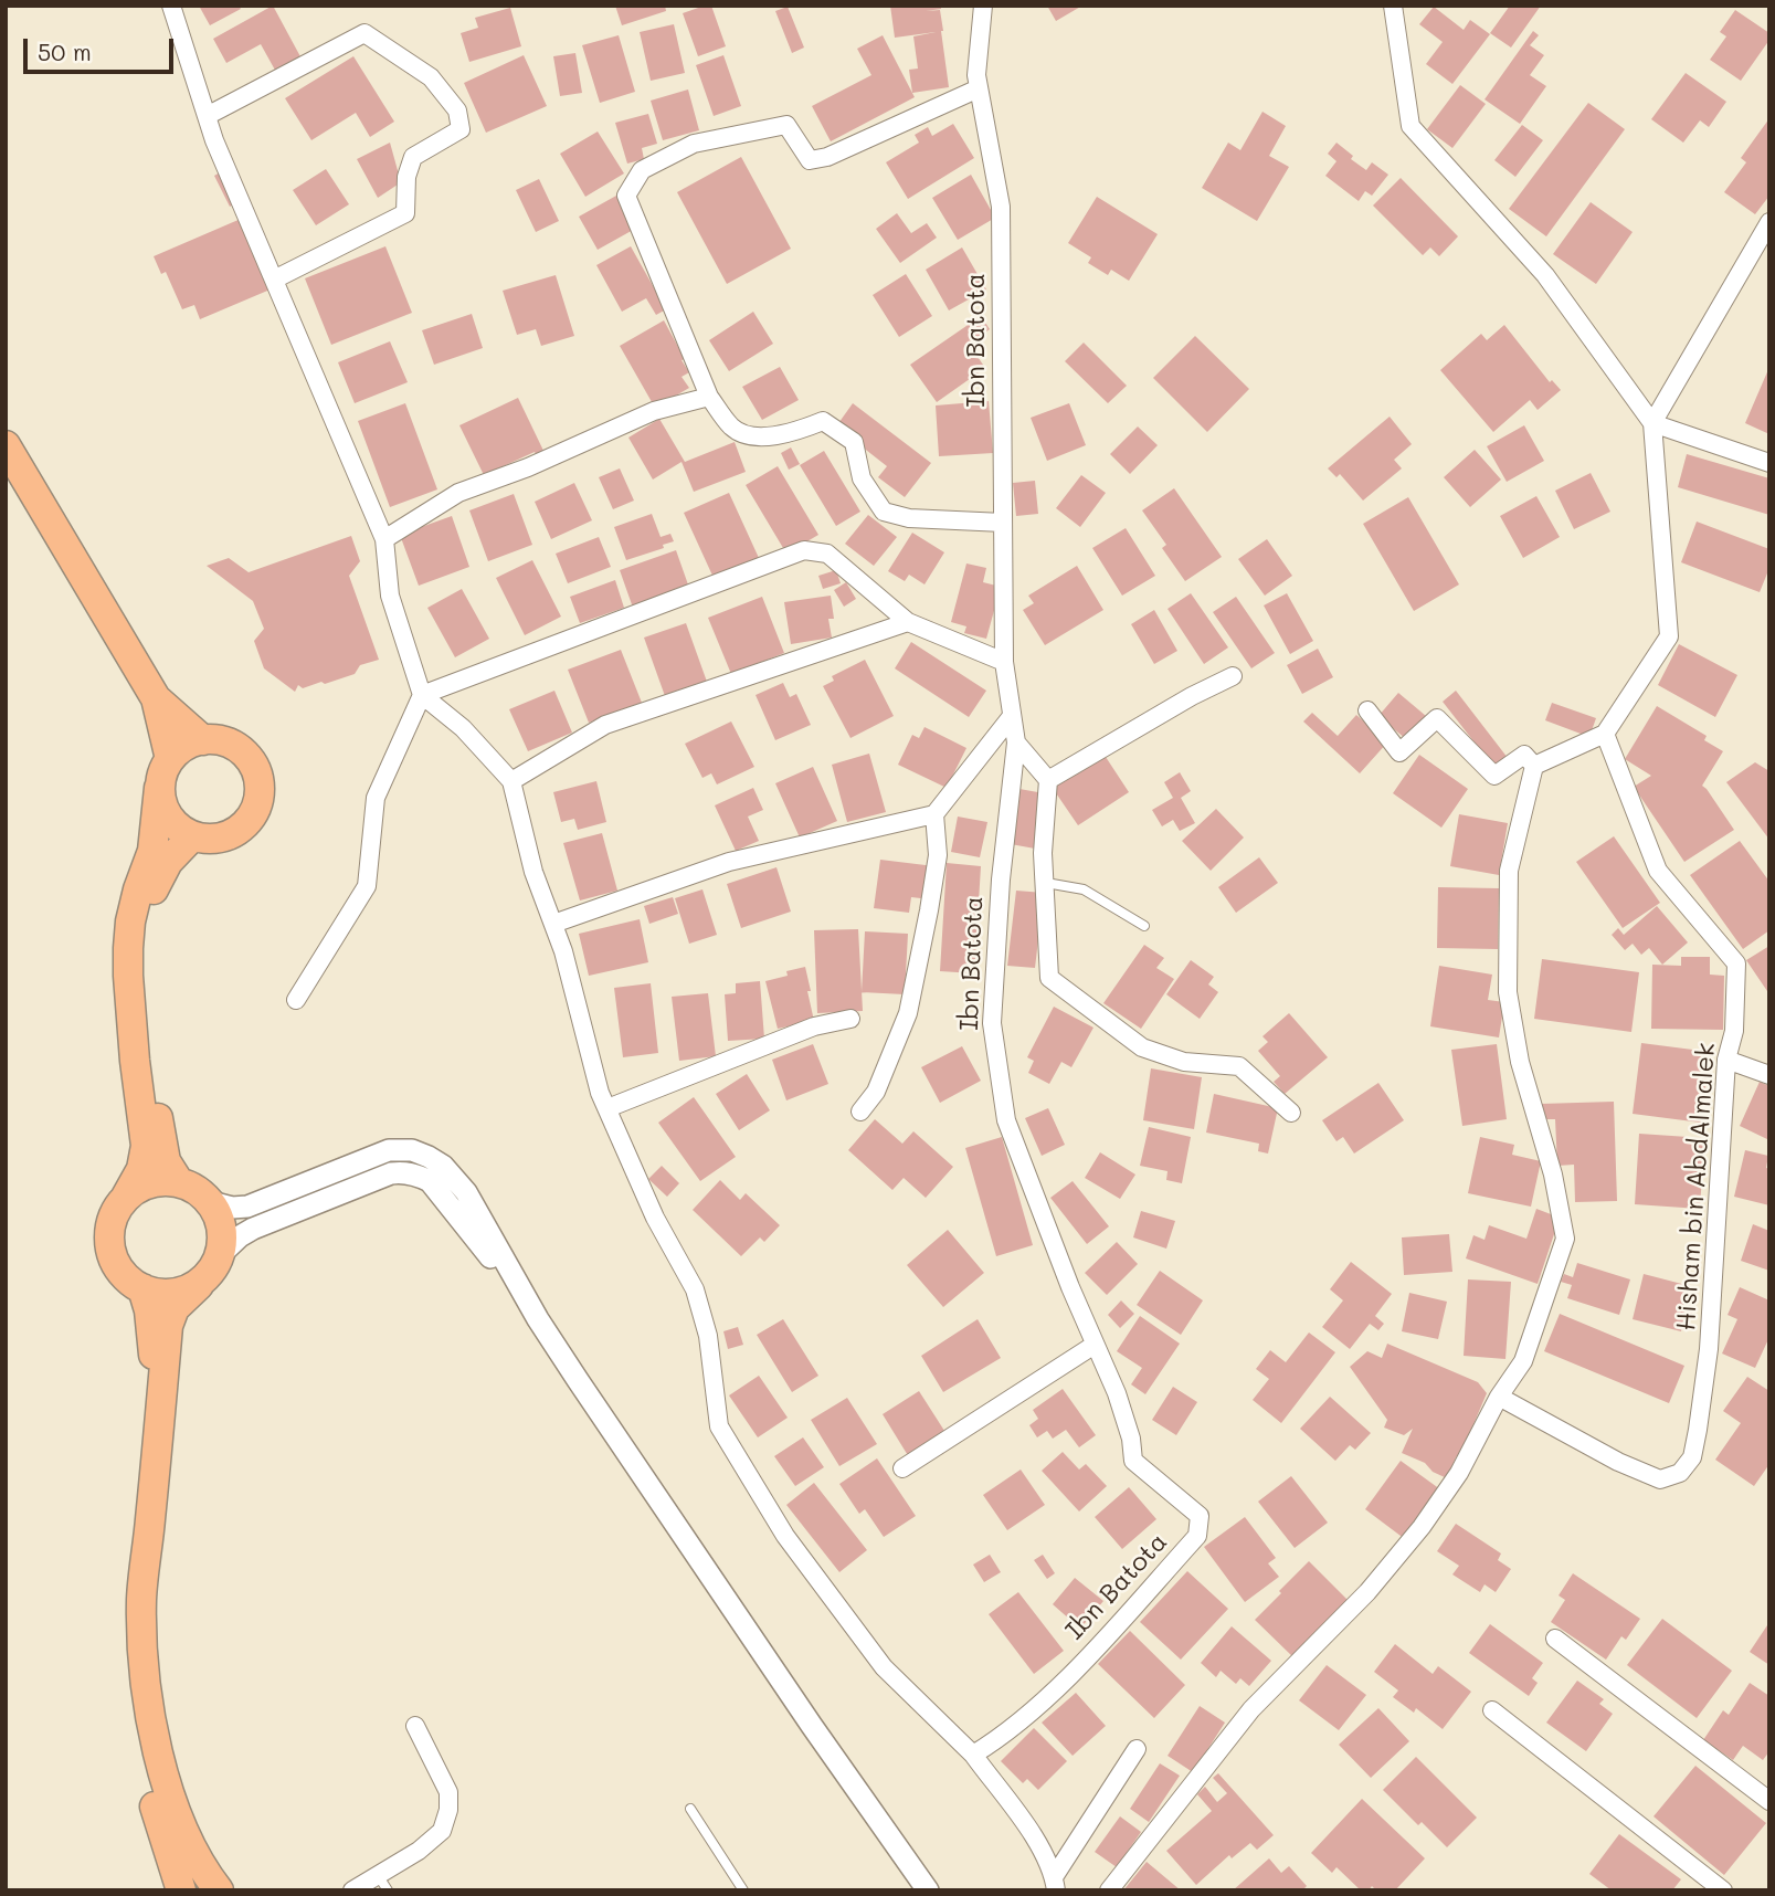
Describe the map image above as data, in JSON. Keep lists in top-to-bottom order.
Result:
{
  "streets": {
    "street": ["Ibn Batota", "Hisham bin AbdAlmalek"]
  },
  "scale_bar": "50 m"
}
